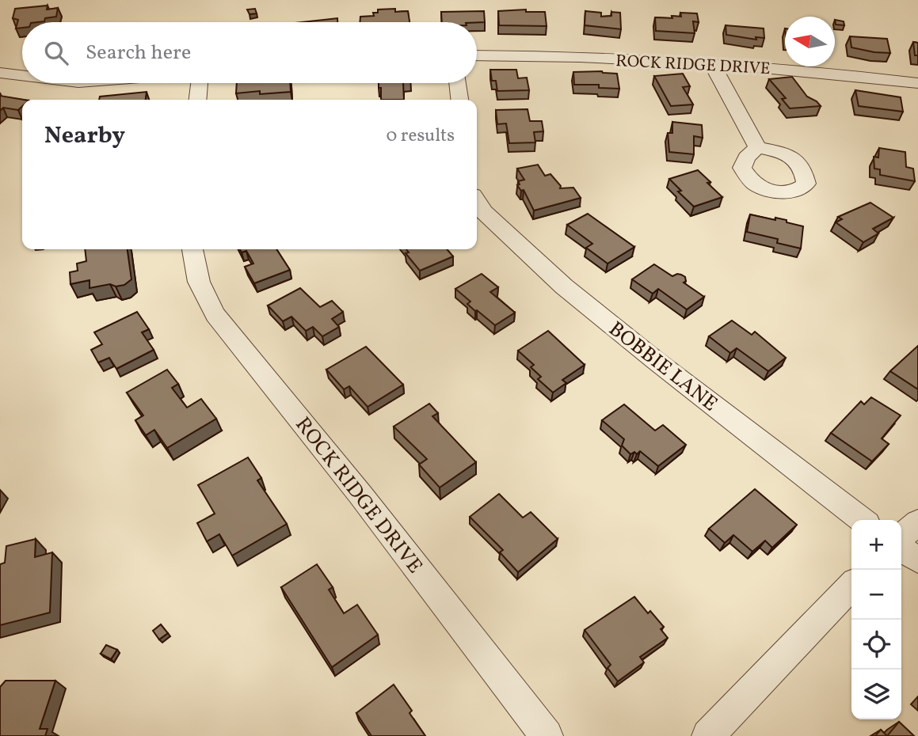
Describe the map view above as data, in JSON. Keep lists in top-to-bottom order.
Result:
{
  "streets": {
    "street": ["ROCK RIDGE DRIVE", "BOBBIE LANE"]
  },
  "north": "left",
  "page": {
    "search": "Search here",
    "heading": ["Nearby", "0 results"],
    "map_buttons": ["+", "−"]
  }
}
